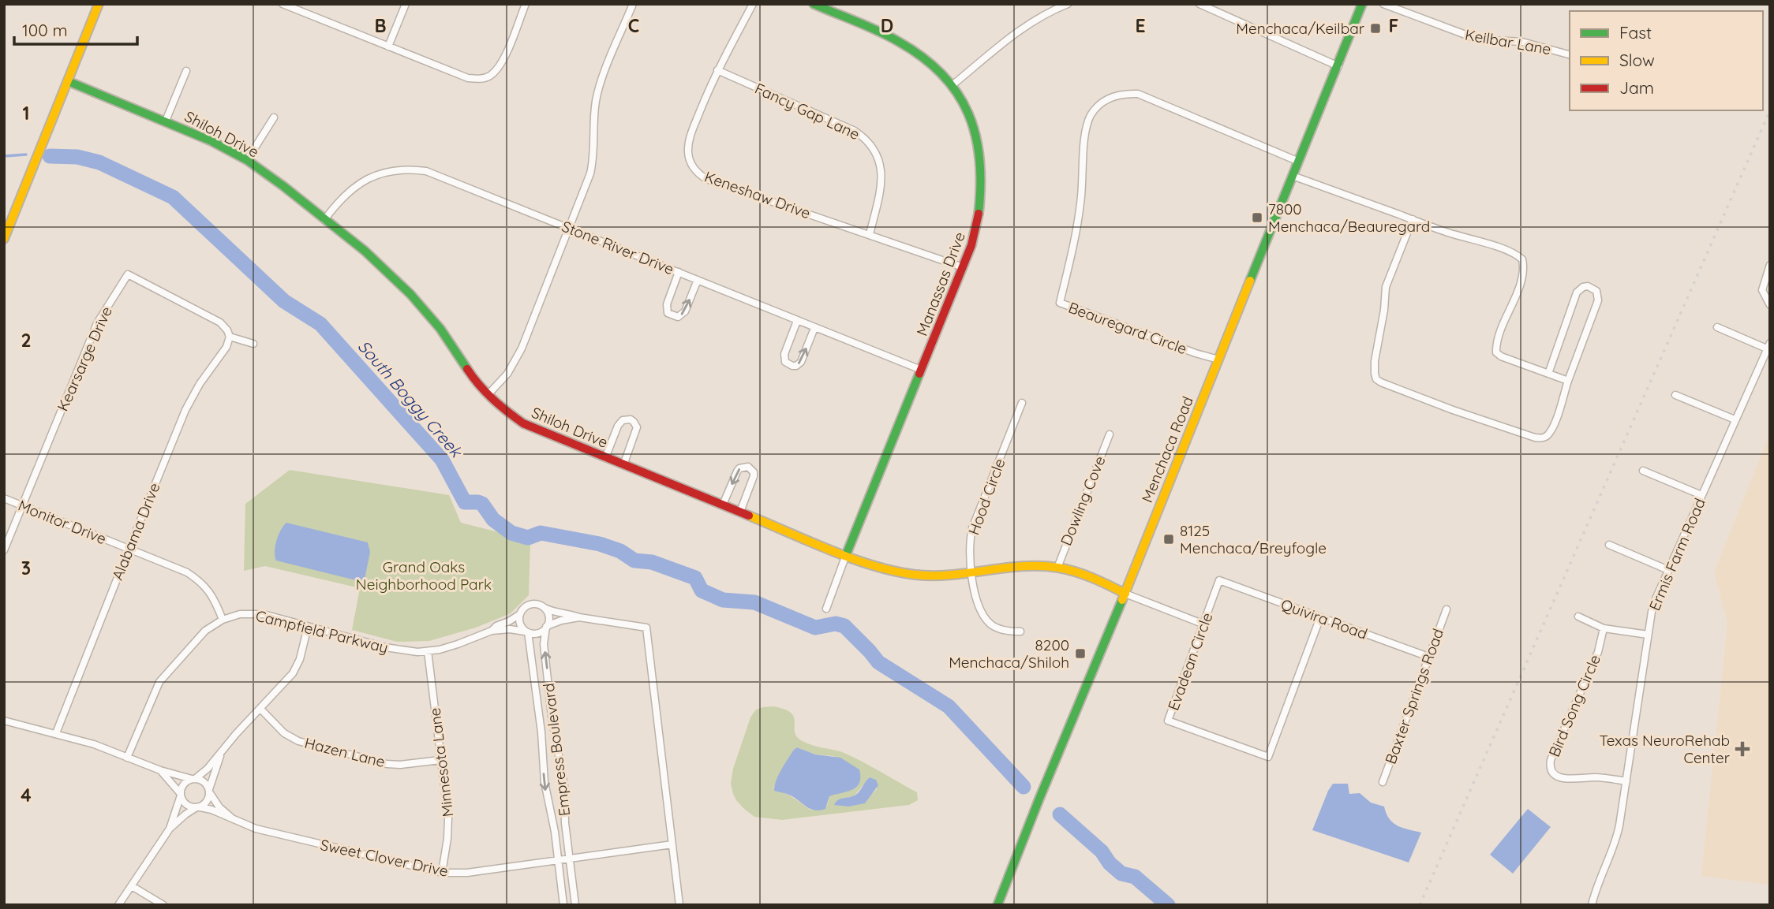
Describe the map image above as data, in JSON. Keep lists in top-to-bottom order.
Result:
{
  "streets": {
    "street": [
      "Keilbar Lane",
      "Fancy Gap Lane",
      "Shiloh Drive",
      "Keneshaw Drive",
      "Stone River Drive",
      "Manassas Drive",
      "Beauregard Circle",
      "Kearsarge Drive",
      "Menchaca Road",
      "Hood Circle",
      "Dowling Cove",
      "Monitor Drive",
      "Alabama Drive",
      "Ermis Farm Road",
      "Quivira Road",
      "Campfield Parkway",
      "Evadean Circle",
      "Baxter Springs Road",
      "Bird Song Circle",
      "Empress Boulevard",
      "Hazen Lane",
      "Minnesota Lane",
      "Sweet Clover Drive"
    ]
  },
  "crossings": [
    ["Fancy Gap Lane", "Keneshaw Drive"],
    ["Shiloh Drive", "Stone River Drive"],
    ["Shiloh Drive", "Manassas Drive"],
    ["Shiloh Drive", "Menchaca Road"],
    ["Shiloh Drive", "Hood Circle"],
    ["Shiloh Drive", "Dowling Cove"],
    ["Keneshaw Drive", "Manassas Drive"],
    ["Stone River Drive", "Manassas Drive"],
    ["Beauregard Circle", "Menchaca Road"],
    ["Kearsarge Drive", "Monitor Drive"],
    ["Kearsarge Drive", "Alabama Drive"],
    ["Monitor Drive", "Alabama Drive"],
    ["Monitor Drive", "Campfield Parkway"],
    ["Ermis Farm Road", "Bird Song Circle"],
    ["Quivira Road", "Evadean Circle"],
    ["Quivira Road", "Baxter Springs Road"],
    ["Campfield Parkway", "Empress Boulevard"],
    ["Campfield Parkway", "Minnesota Lane"],
    ["Empress Boulevard", "Sweet Clover Drive"],
    ["Hazen Lane", "Minnesota Lane"],
    ["Minnesota Lane", "Sweet Clover Drive"]
  ],
  "water": ["South Boggy Creek"],
  "parks": ["Grand Oaks Neighborhood Park"],
  "places": {
    "transit": [
      "Menchaca/Keilbar",
      "7800 Menchaca/Beauregard",
      "8125 Menchaca/Breyfogle",
      "8200 Menchaca/Shiloh"
    ],
    "health": ["Texas NeuroRehab Center"]
  },
  "legend": ["Fast", "Slow", "Jam"],
  "scale_bar": "100 m",
  "grid": {
    "columns": [
      "B",
      "C",
      "D",
      "E",
      "F"
    ],
    "rows": [
      "1",
      "2",
      "3",
      "4"
    ]
  }
}
